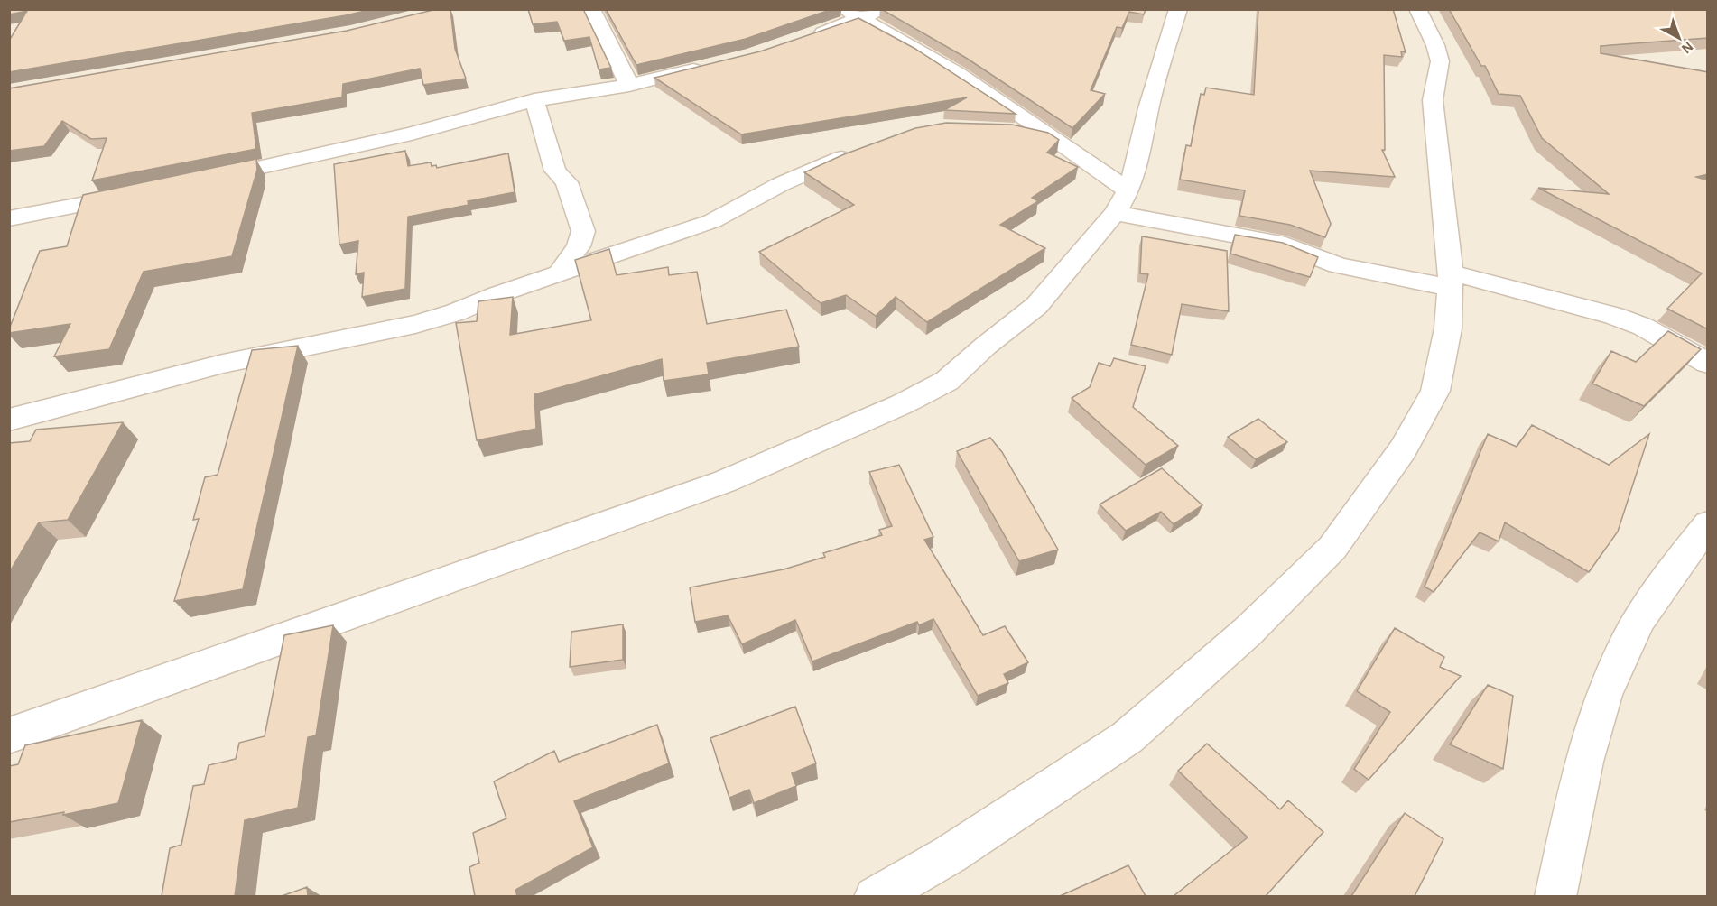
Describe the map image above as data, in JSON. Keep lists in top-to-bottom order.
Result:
{
  "north": "bottom right"
}
